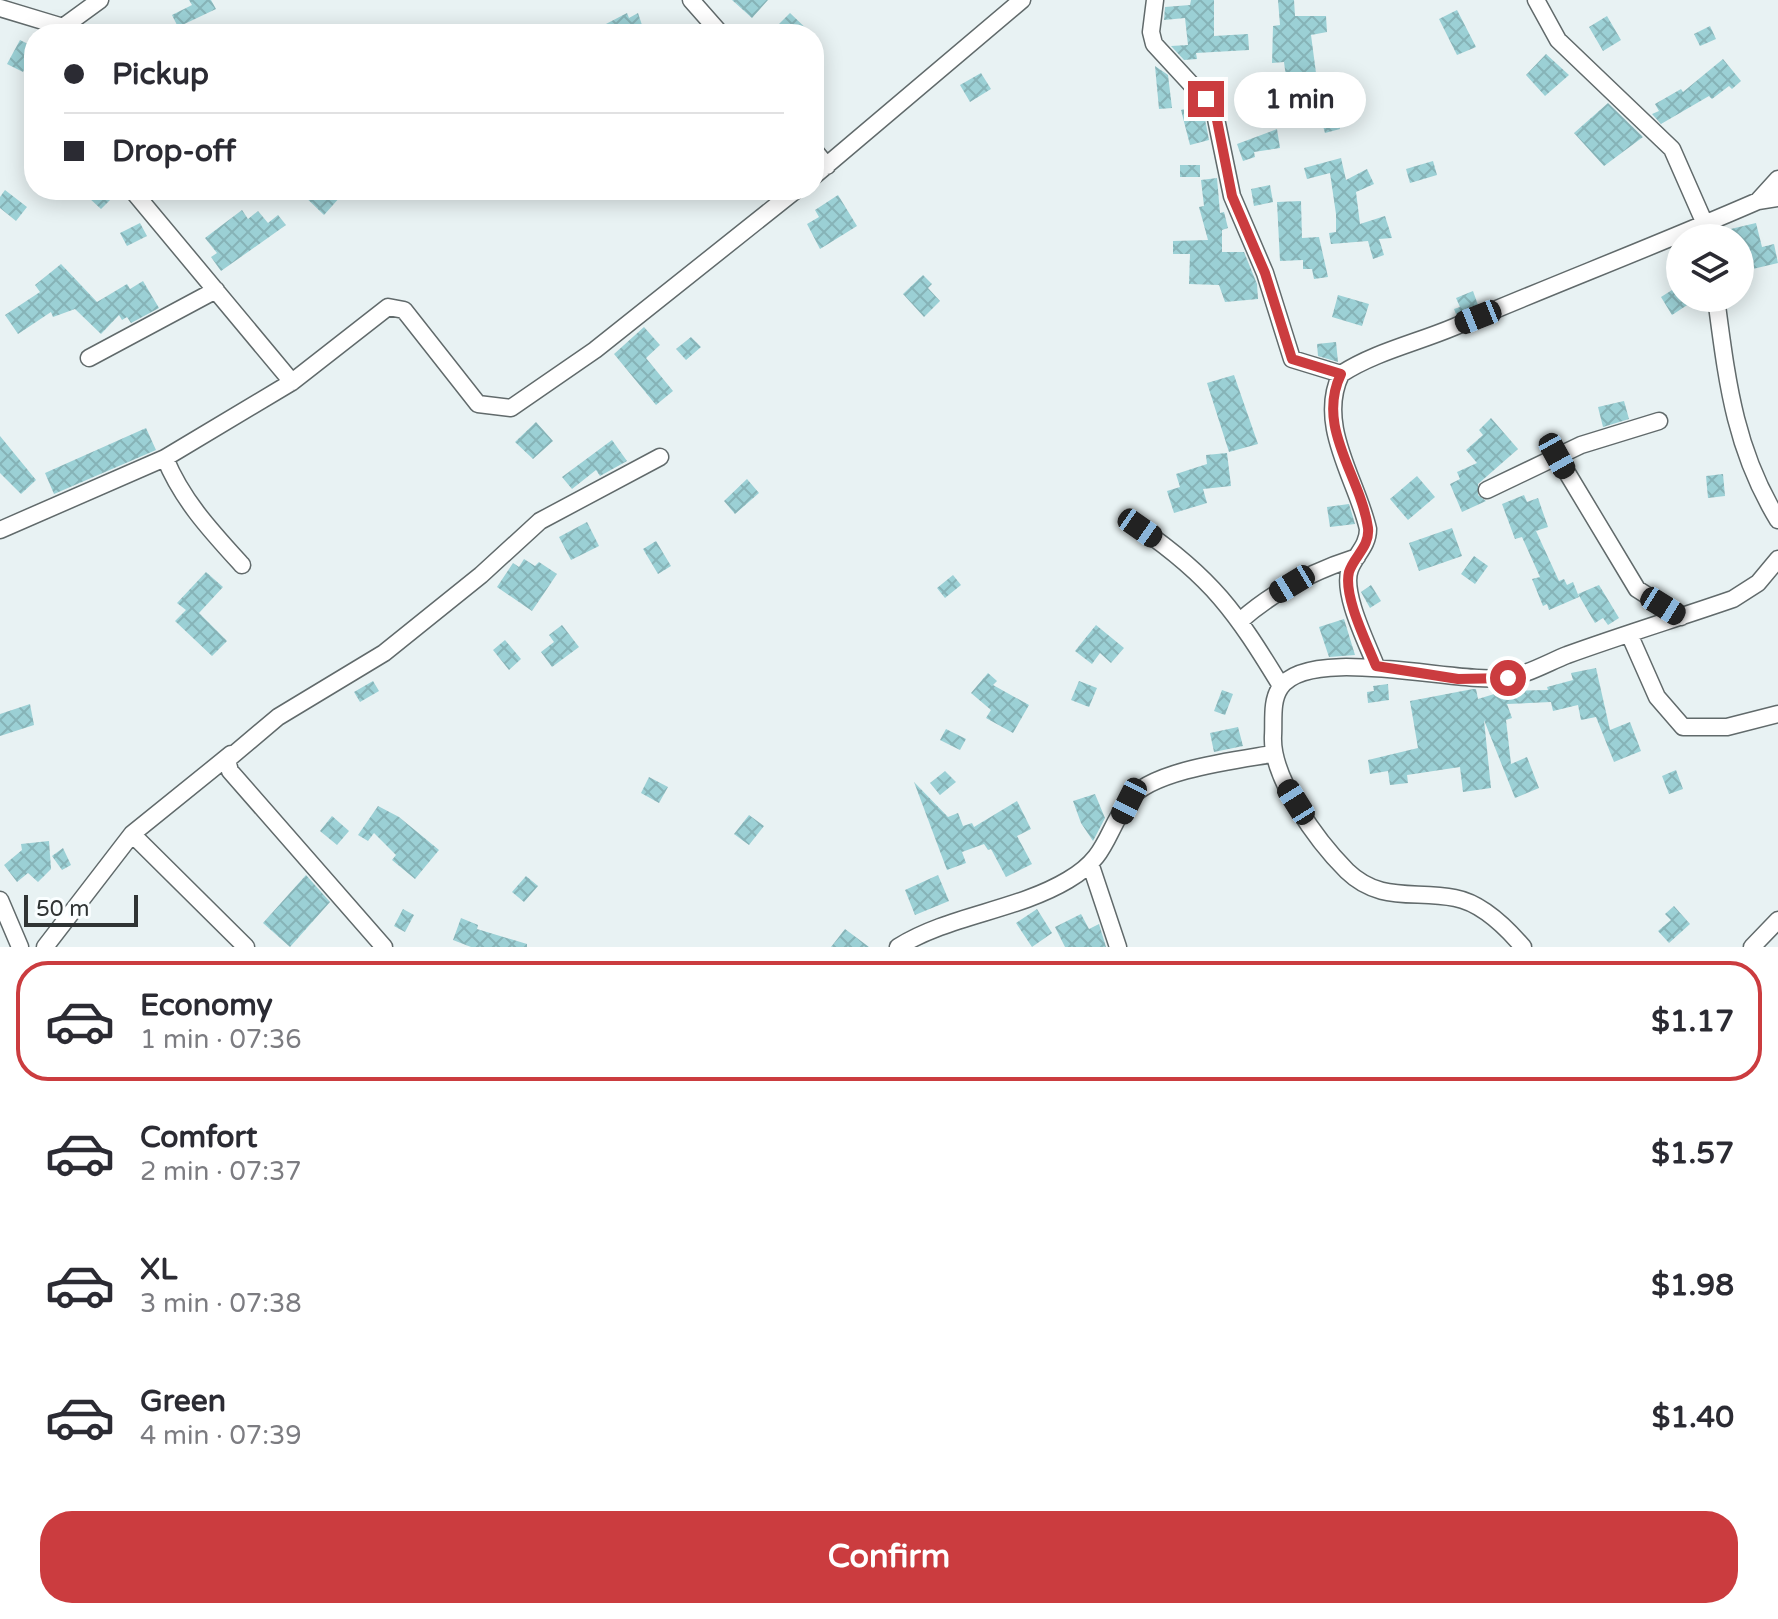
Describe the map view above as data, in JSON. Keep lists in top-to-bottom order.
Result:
{
  "scale_bar": "50 m",
  "page": {
    "banner": ["Pickup", "Drop-off"],
    "bubble": "1 min",
    "scale": "50 m",
    "list": [
      {
        "name": "Economy",
        "note": "1 min · 07:36",
        "value": "$1.17"
      },
      {
        "name": "Comfort",
        "note": "2 min · 07:37",
        "value": "$1.57"
      },
      {
        "name": "XL",
        "note": "3 min · 07:38",
        "value": "$1.98"
      },
      {
        "name": "Green",
        "note": "4 min · 07:39",
        "value": "$1.40"
      }
    ],
    "buttons": "Confirm"
  }
}
